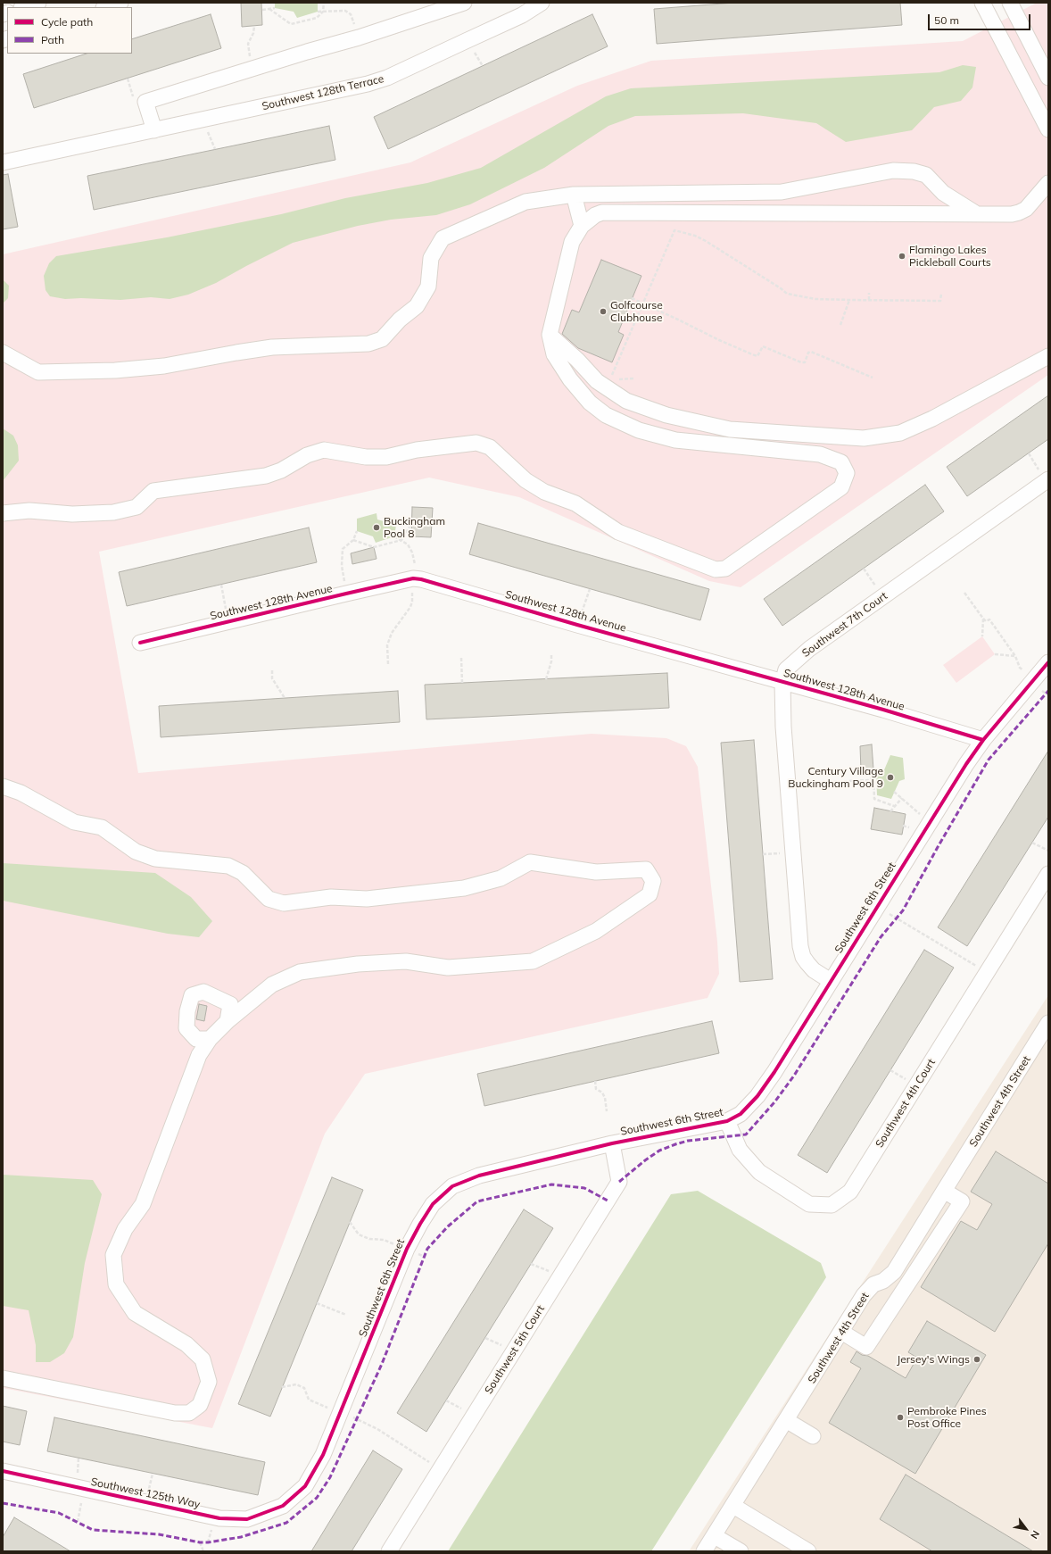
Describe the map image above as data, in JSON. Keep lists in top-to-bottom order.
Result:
{
  "streets": {
    "street": [
      "Southwest 128th Terrace",
      "Southwest 128th Avenue",
      "Southwest 7th Court",
      "Southwest 6th Street",
      "Southwest 4th Street",
      "Southwest 4th Court",
      "Southwest 5th Court",
      "Southwest 125th Way"
    ]
  },
  "crossings": [
    ["Southwest 128th Avenue", "Southwest 7th Court"],
    ["Southwest 128th Avenue", "Southwest 6th Street"],
    ["Southwest 7th Court", "Southwest 6th Street"],
    ["Southwest 6th Street", "Southwest 4th Court"],
    ["Southwest 6th Street", "Southwest 5th Court"],
    ["Southwest 6th Street", "Southwest 125th Way"]
  ],
  "places": [
    "Flamingo Lakes Pickleball Courts",
    "Golfcourse Clubhouse",
    "Buckingham Pool 8",
    "Century Village Buckingham Pool 9",
    "Jersey's Wings",
    "Pembroke Pines Post Office"
  ],
  "legend": ["Cycle path", "Path"],
  "scale_bar": "50 m",
  "north": "bottom right"
}
